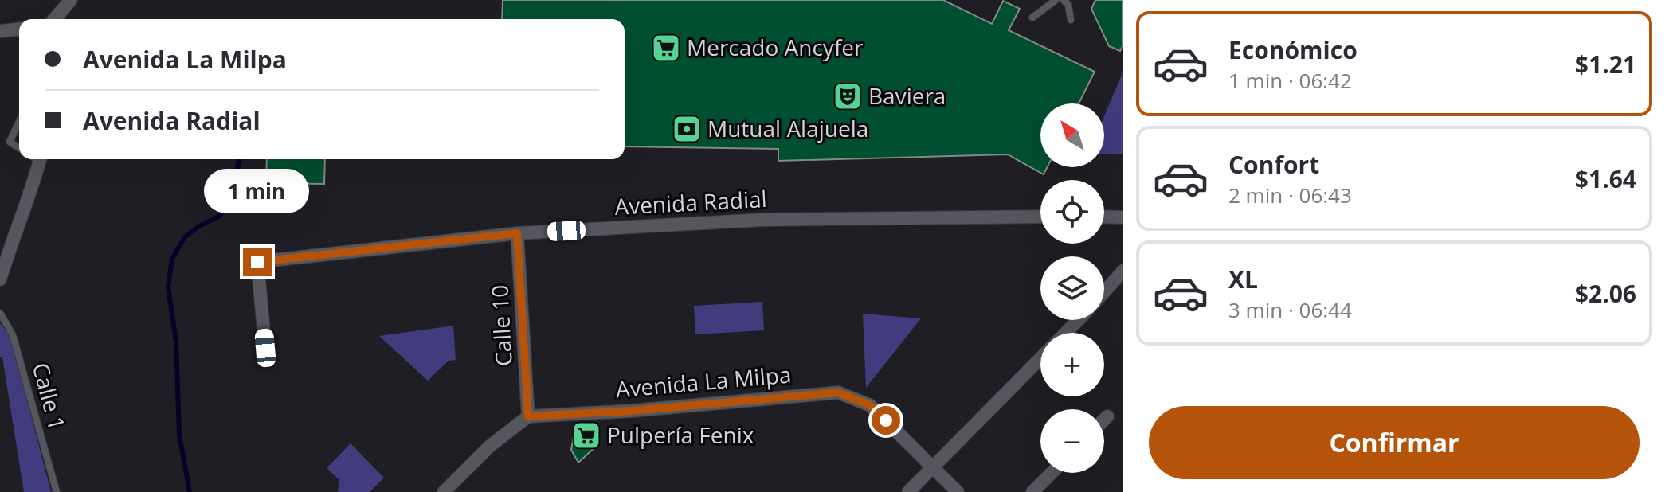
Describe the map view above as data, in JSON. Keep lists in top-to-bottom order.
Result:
{
  "streets": {
    "street": ["Avenida Radial", "Calle 10", "Avenida La Milpa"],
    "lane": ["Calle 1"]
  },
  "crossings": [
    ["Avenida Radial", "Calle 10"],
    ["Calle 10", "Avenida La Milpa"]
  ],
  "places": {
    "supermarket": ["Mercado Ancyfer", "Pulpería Fenix"],
    "theatre": ["Baviera"],
    "bank": ["Mutual Alajuela"]
  },
  "north": "top left",
  "page": {
    "list": [
      {
        "name": "Económico",
        "note": "1 min · 06:42",
        "value": "$1.21"
      },
      {
        "name": "Confort",
        "note": "2 min · 06:43",
        "value": "$1.64"
      },
      {
        "name": "XL",
        "note": "3 min · 06:44",
        "value": "$2.06"
      }
    ],
    "banner": ["Avenida La Milpa", "Avenida Radial"],
    "map_buttons": ["+", "−"],
    "bubble": "1 min",
    "buttons": "Confirmar"
  }
}
